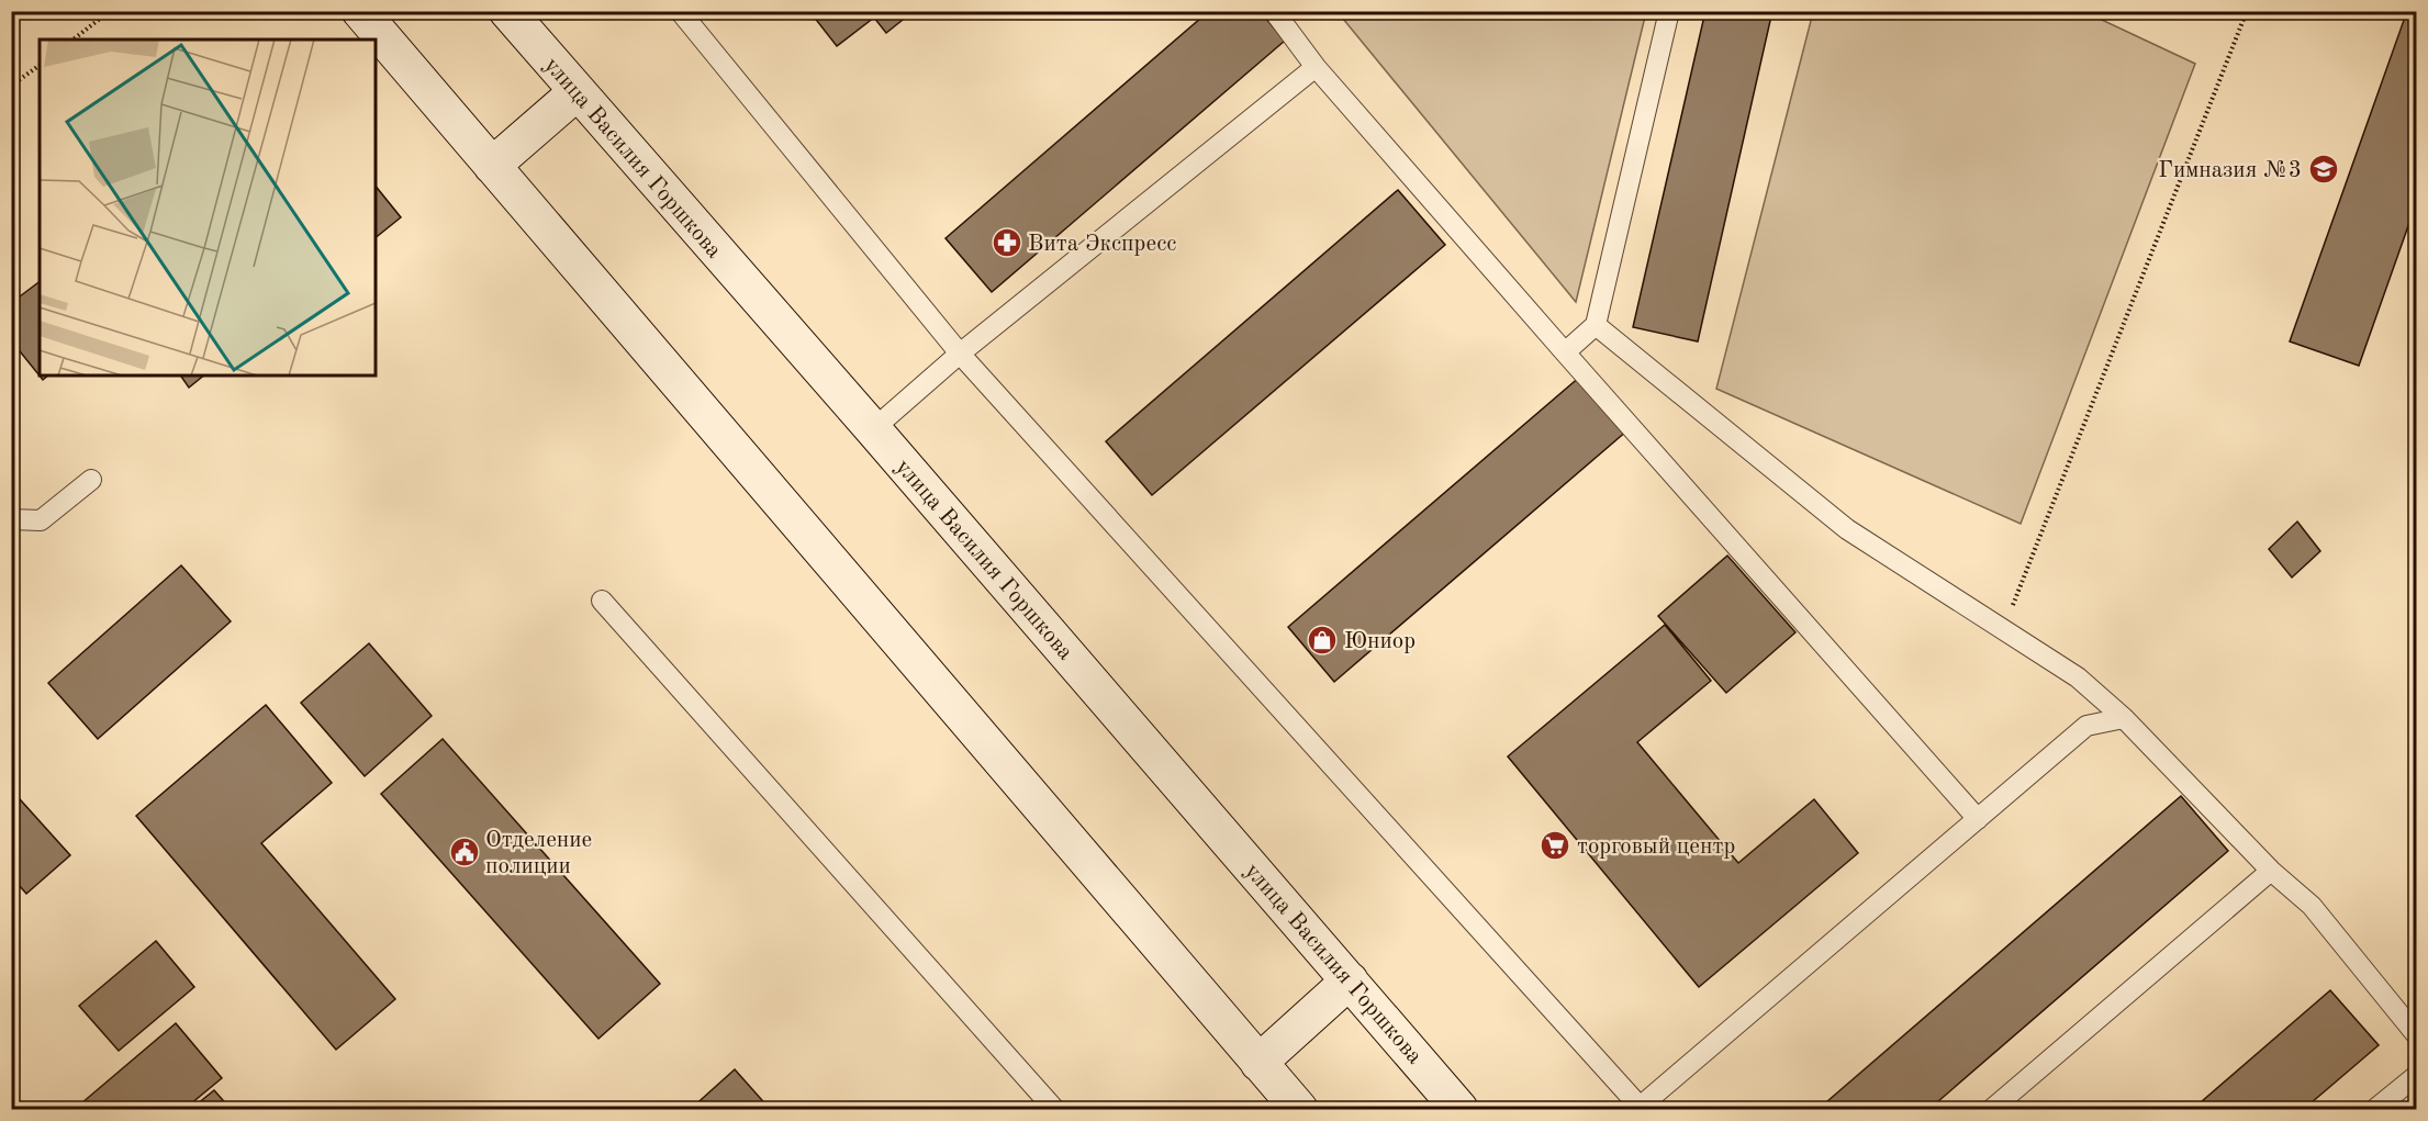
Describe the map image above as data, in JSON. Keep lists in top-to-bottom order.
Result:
{
  "streets": {
    "main road": ["улица Василия Горшкова"]
  },
  "places": {
    "school or university": ["Гимназия №3"],
    "pharmacy": ["Вита Экспресс"],
    "shop": ["Юниор"],
    "supermarket": ["торговый центр"],
    "public building": ["Отделение полиции"]
  }
}
